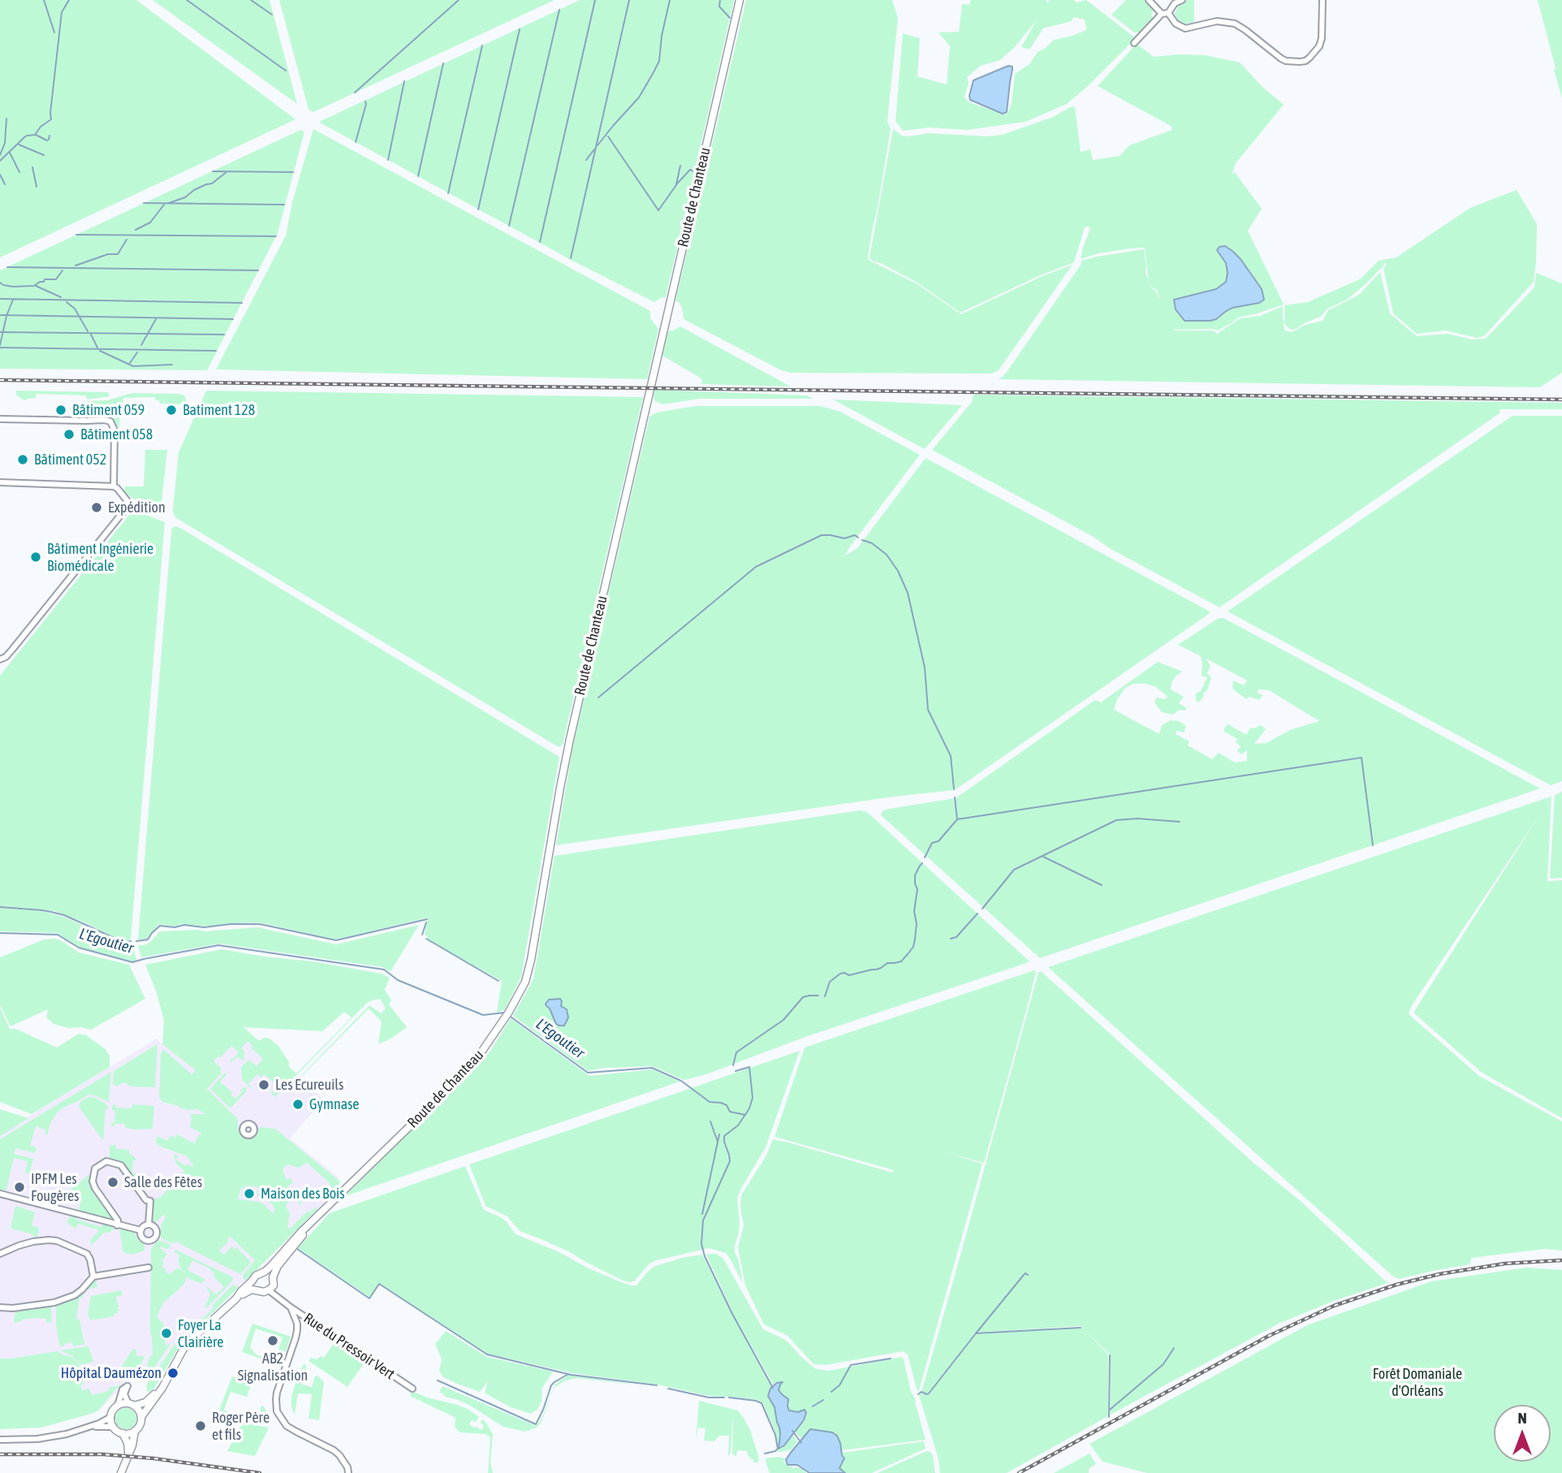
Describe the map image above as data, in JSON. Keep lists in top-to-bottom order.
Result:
{
  "streets": {
    "main road": ["Route de Chanteau"],
    "street": ["Rue du Pressoir Vert"]
  },
  "crossings": [
    ["Route de Chanteau", "Rue du Pressoir Vert"]
  ],
  "water": ["L'Egoutier"],
  "parks": ["Forêt Domaniale d'Orléans"],
  "places": [
    "Bâtiment 059",
    "Batiment 128",
    "Bâtiment 058",
    "Bâtiment 052",
    "Expédition",
    "Bâtiment Ingénierie Biomédicale",
    "Les Ecureuils",
    "Gymnase",
    "Salle des Fêtes",
    "IPFM Les Fougères",
    "Maison des Bois",
    "Foyer La Clairière",
    "AB2 Signalisation",
    "Hôpital Daumézon",
    "Roger Père et fils"
  ],
  "north": "top"
}
